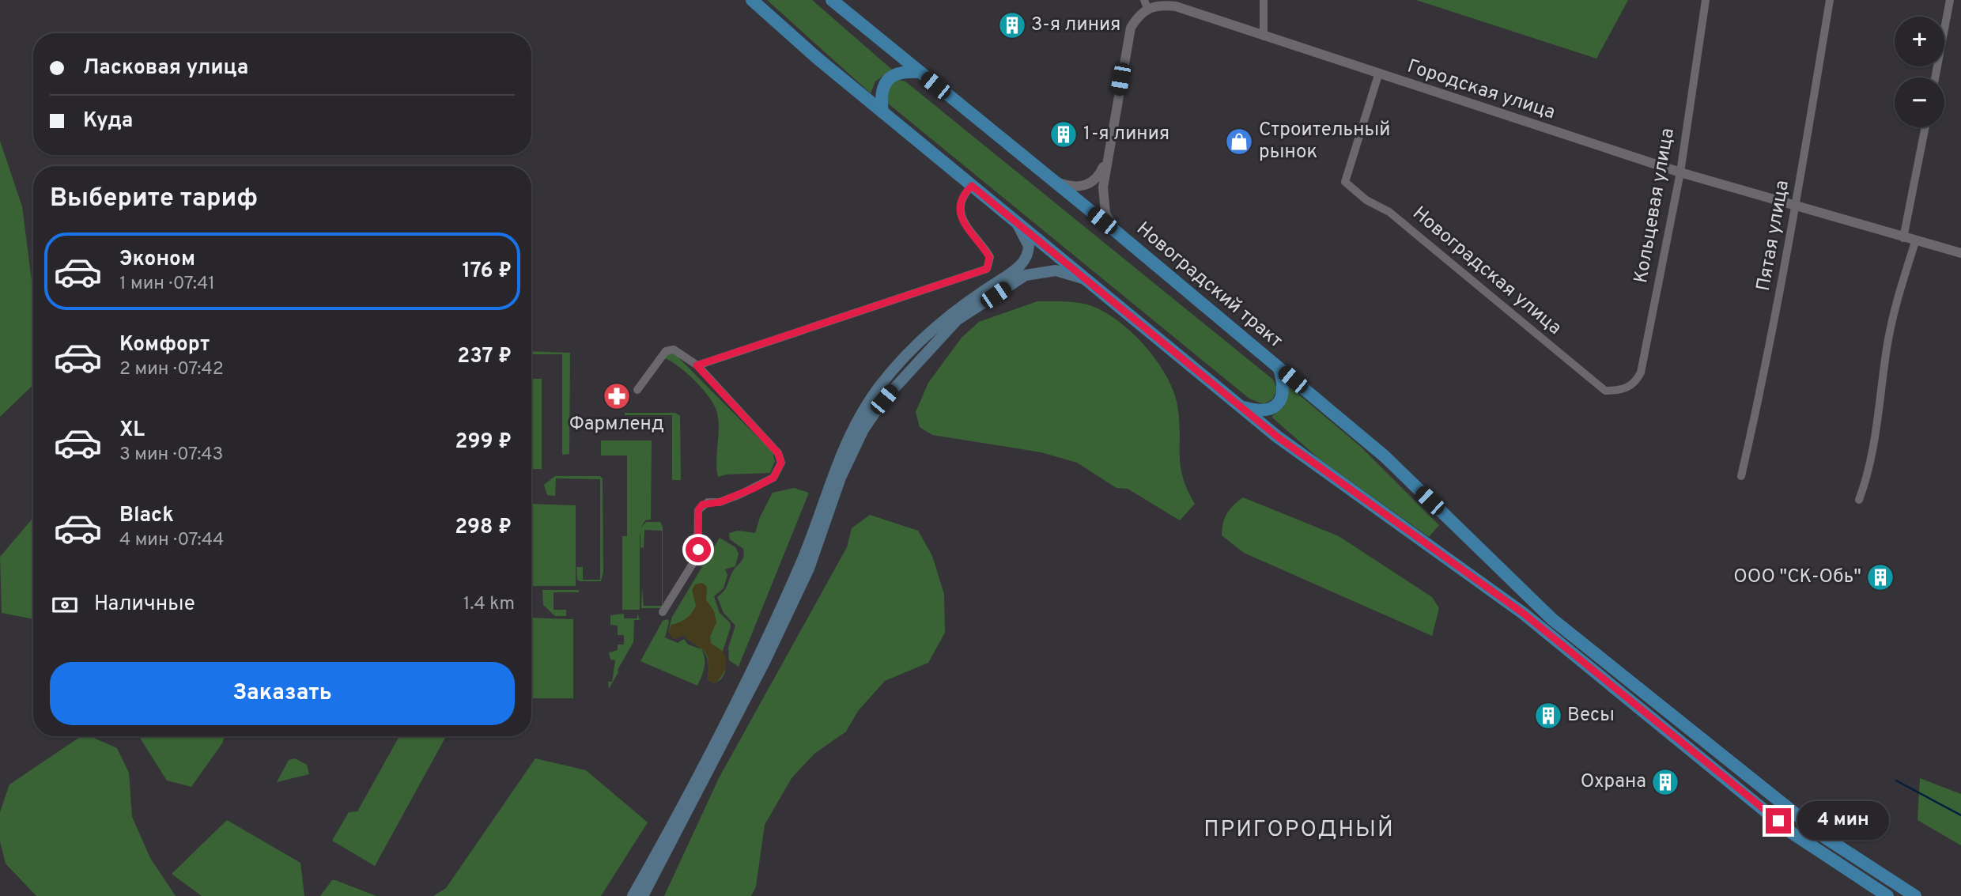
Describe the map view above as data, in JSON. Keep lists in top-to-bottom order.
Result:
{
  "streets": {
    "main road": ["Новоградский тракт"],
    "street": [
      "Городская улица",
      "Кольцевая улица",
      "Пятая улица",
      "Новоградская улица"
    ]
  },
  "crossings": [
    ["Городская улица", "Кольцевая улица"],
    ["Городская улица", "Пятая улица"],
    ["Городская улица", "Новоградская улица"],
    ["Городская улица", "Новоградский тракт"],
    ["Кольцевая улица", "Новоградская улица"]
  ],
  "districts": ["ПРИГОРОДНЫЙ"],
  "places": {
    "building": [
      "3-я линия",
      "1-я линия",
      "ООО \"СК-Обь\"",
      "Весы",
      "Охрана"
    ],
    "shop": ["Строительный рынок"],
    "pharmacy": ["Фармленд"]
  },
  "page": {
    "map_buttons": ["+", "−"],
    "banner": ["Ласковая улица", "Куда"],
    "heading": "Выберите тариф",
    "list": [
      {
        "name": "Эконом",
        "note": "1 мин · 07:41",
        "value": "176 ₽"
      },
      {
        "name": "Комфорт",
        "note": "2 мин · 07:42",
        "value": "237 ₽"
      },
      {
        "name": "XL",
        "note": "3 мин · 07:43",
        "value": "299 ₽"
      },
      {
        "name": "Black",
        "note": "4 мин · 07:44",
        "value": "298 ₽"
      }
    ],
    "pay": ["Наличные", "1.4 km"],
    "buttons": "Заказать",
    "bubble": "4 мин"
  }
}
